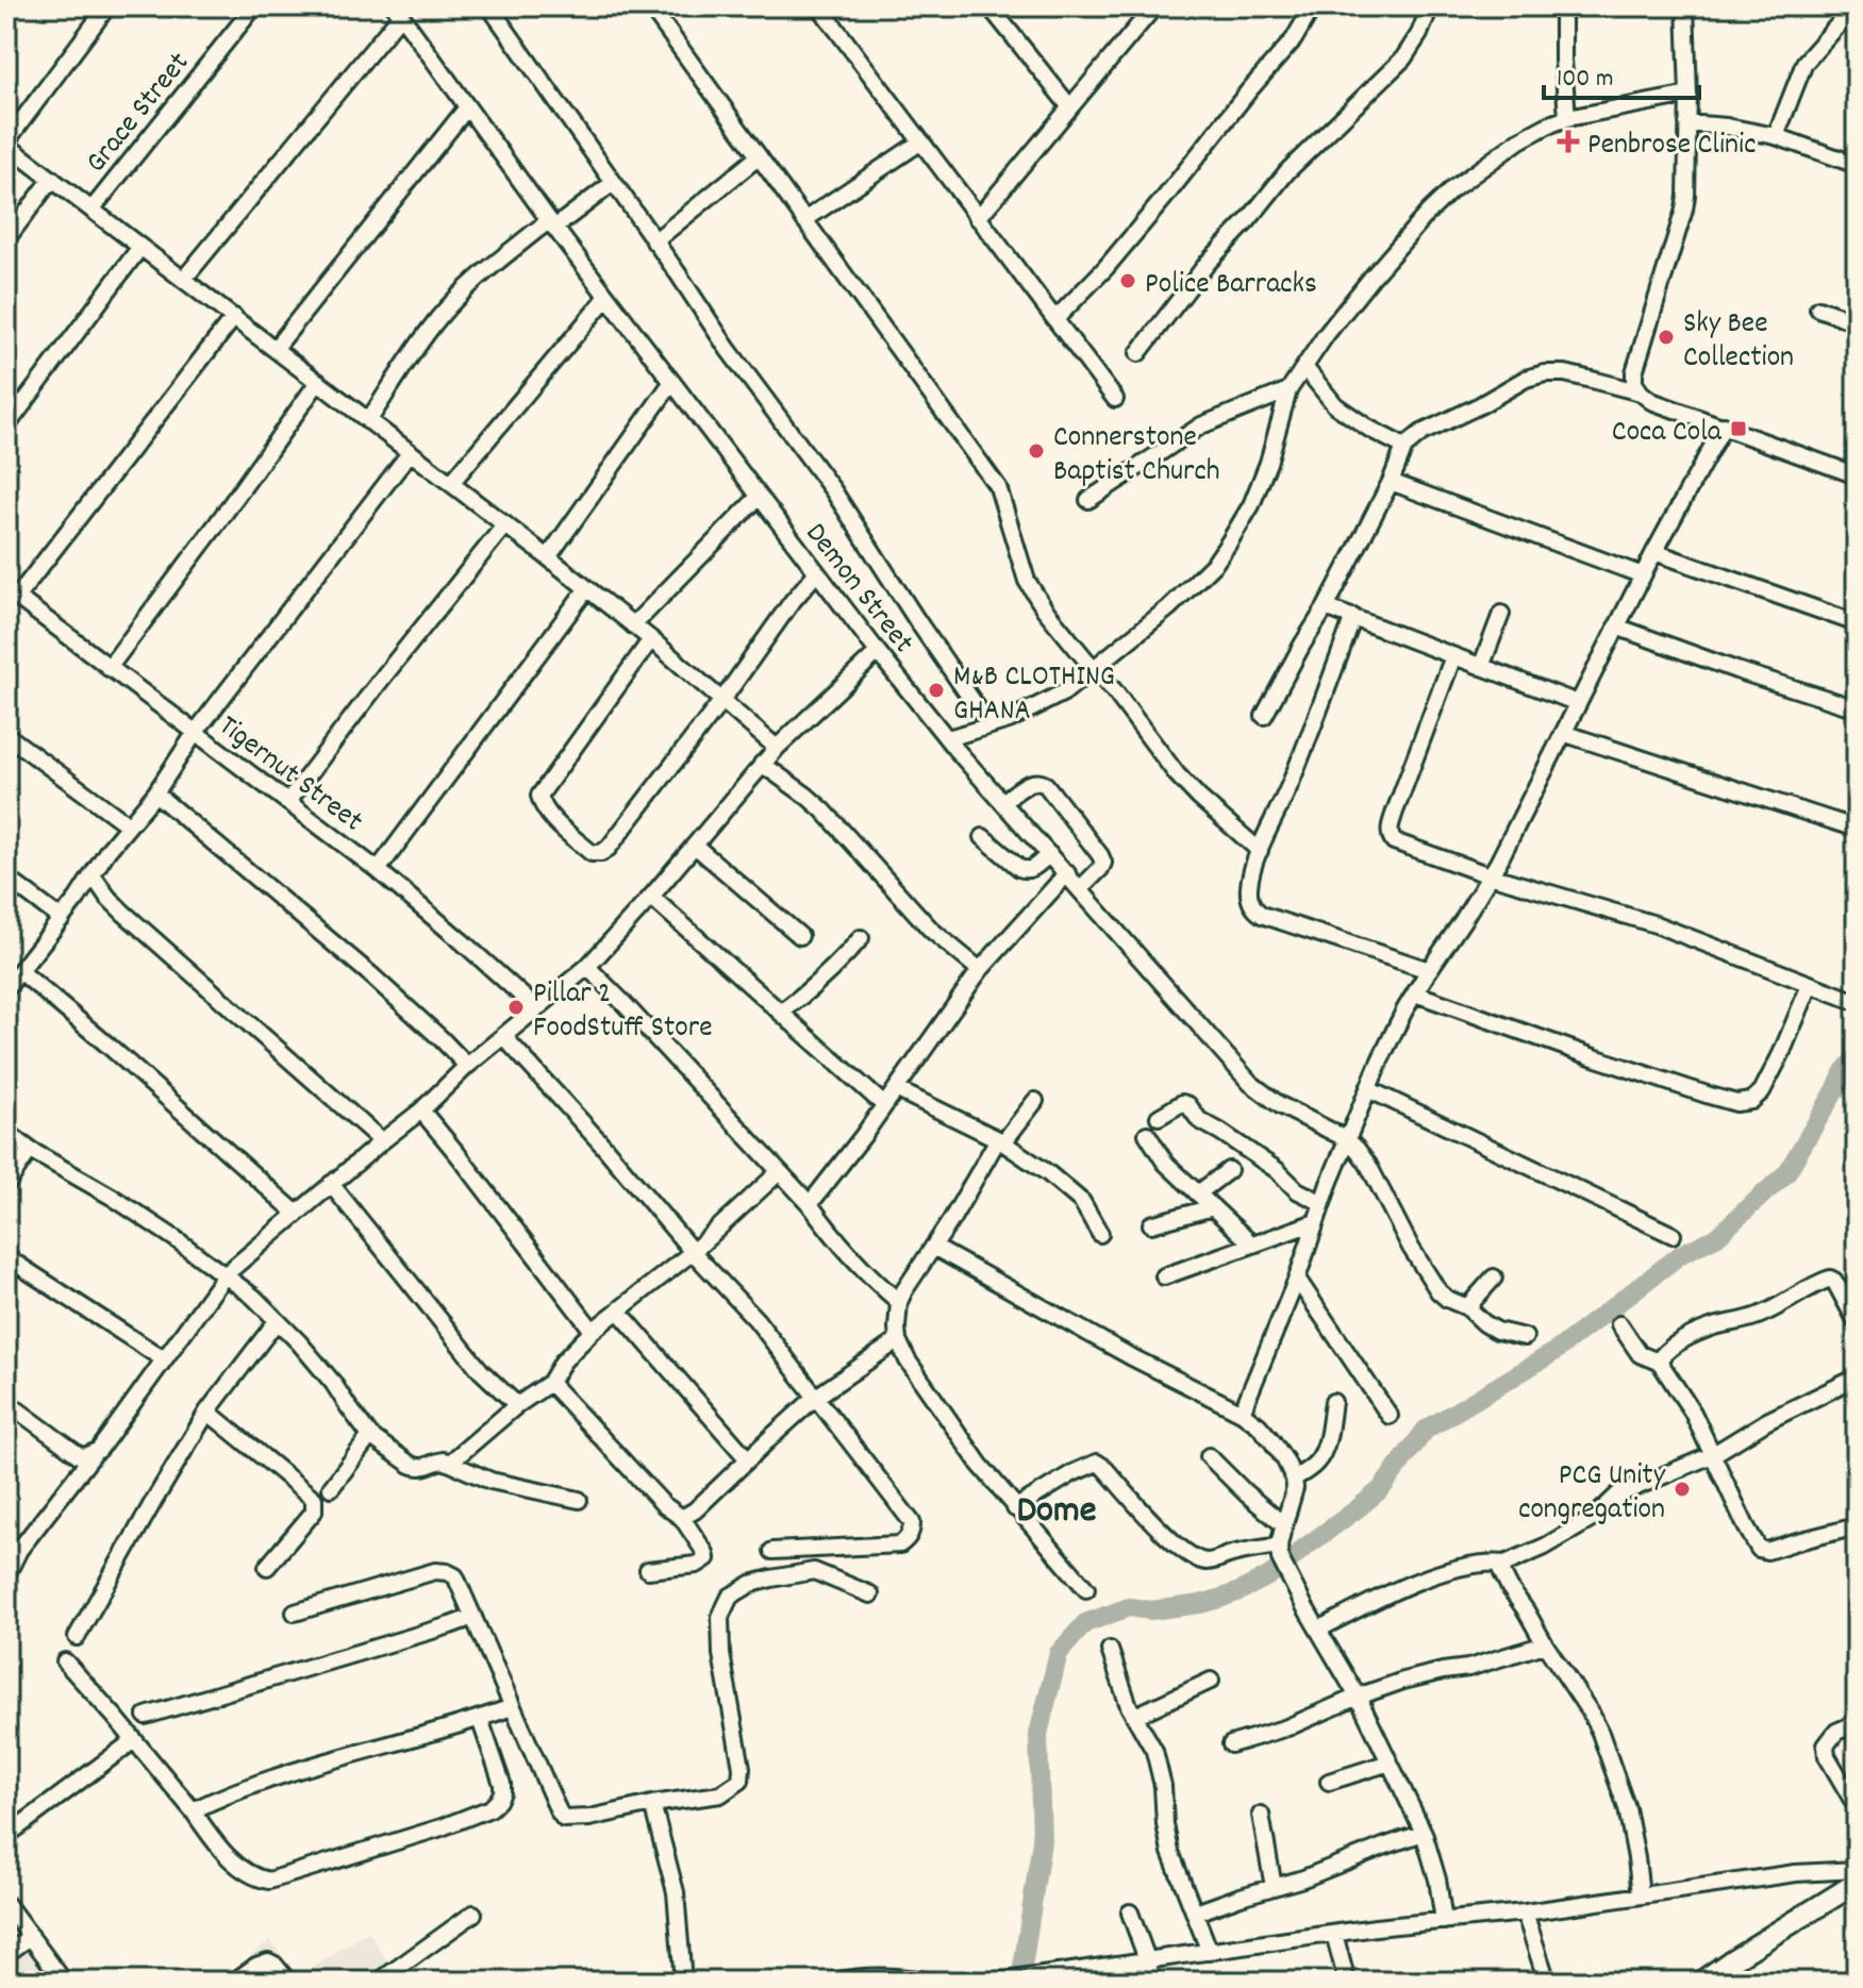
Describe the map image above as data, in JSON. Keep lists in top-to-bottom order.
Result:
{
  "streets": {
    "street": ["Grace Street", "Demon Street", "Tigernut Street"]
  },
  "districts": ["Dome"],
  "places": {
    "health": ["Penbrose Clinic"],
    "other": [
      "Police Barracks",
      "Sky Bee Collection",
      "Connerstone Baptist Church",
      "M&B CLOTHING GHANA",
      "Pillar 2 FoodStuff Store",
      "PCG Unity congregation"
    ],
    "transit": ["Coca Cola"]
  },
  "scale_bar": "100 m"
}
